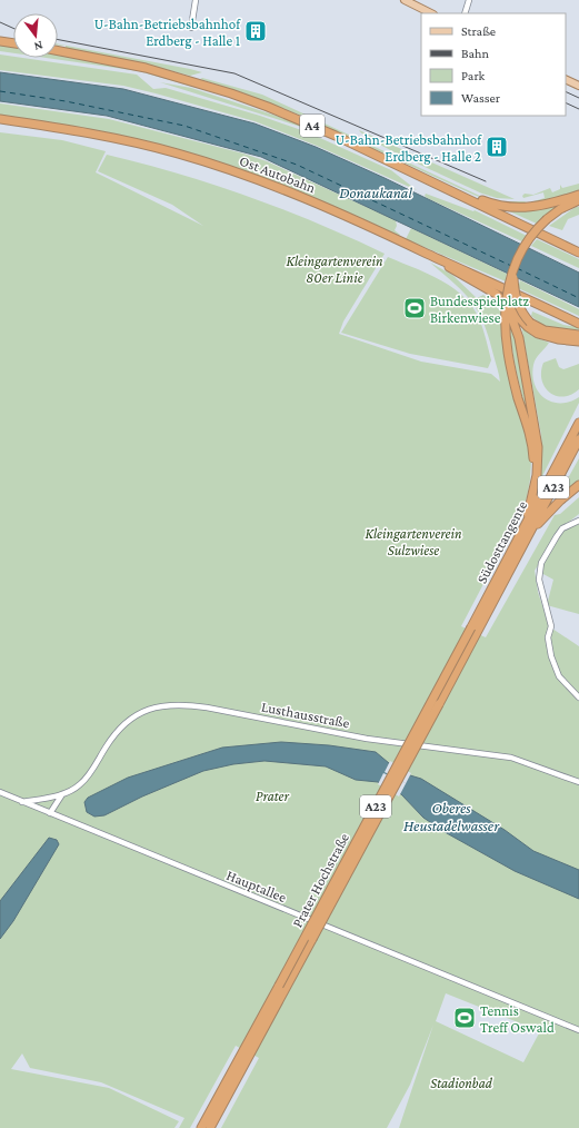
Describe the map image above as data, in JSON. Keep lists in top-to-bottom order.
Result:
{
  "streets": {
    "highway": [
      "A4",
      "Ost Autobahn",
      "A23",
      "Südosttangente",
      "Prater Hochstraße"
    ],
    "street": ["Lusthausstraße", "Hauptallee"]
  },
  "crossings": [
    ["A23", "Prater Hochstraße"],
    ["Südosttangente", "Prater Hochstraße"],
    ["Lusthausstraße", "Hauptallee"]
  ],
  "water": ["Donaukanal", "Oberes Heustadelwasser"],
  "parks": [
    "Kleingartenverein 80er Linie",
    "Kleingartenverein Sulzwiese",
    "Prater",
    "Stadionbad"
  ],
  "places": {
    "building": ["U-Bahn-Betriebsbahnhof Erdberg - Halle 1", "U-Bahn-Betriebsbahnhof Erdberg - Halle 2"],
    "sports": ["Bundesspielplatz Birkenwiese", "Tennis Treff Oswald"]
  },
  "legend": [
    "Straße",
    "Bahn",
    "Park",
    "Wasser"
  ],
  "north": "bottom"
}
